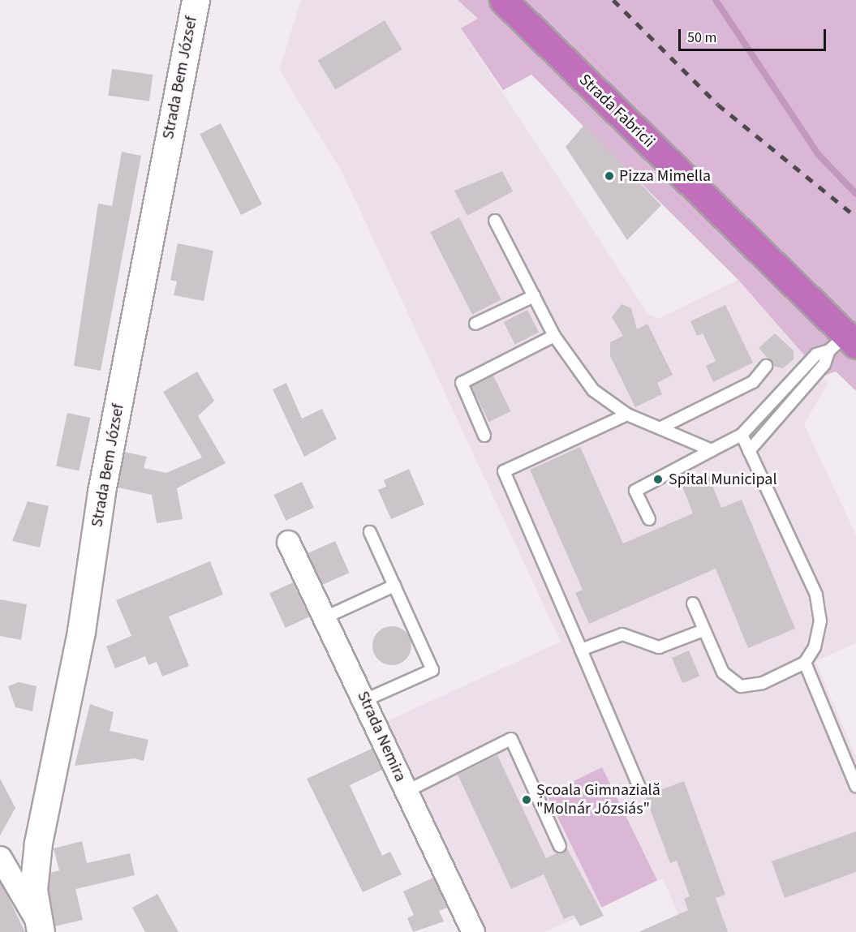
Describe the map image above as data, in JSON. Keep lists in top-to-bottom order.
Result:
{
  "streets": {
    "highway": ["Strada Fabricii"],
    "main road": ["Strada Bem József"],
    "street": ["Strada Nemira"]
  },
  "places": ["Pizza Mimella", "Spital Municipal", "Școala Gimnazială \"Molnár Józsiás\""],
  "scale_bar": "50 m"
}
